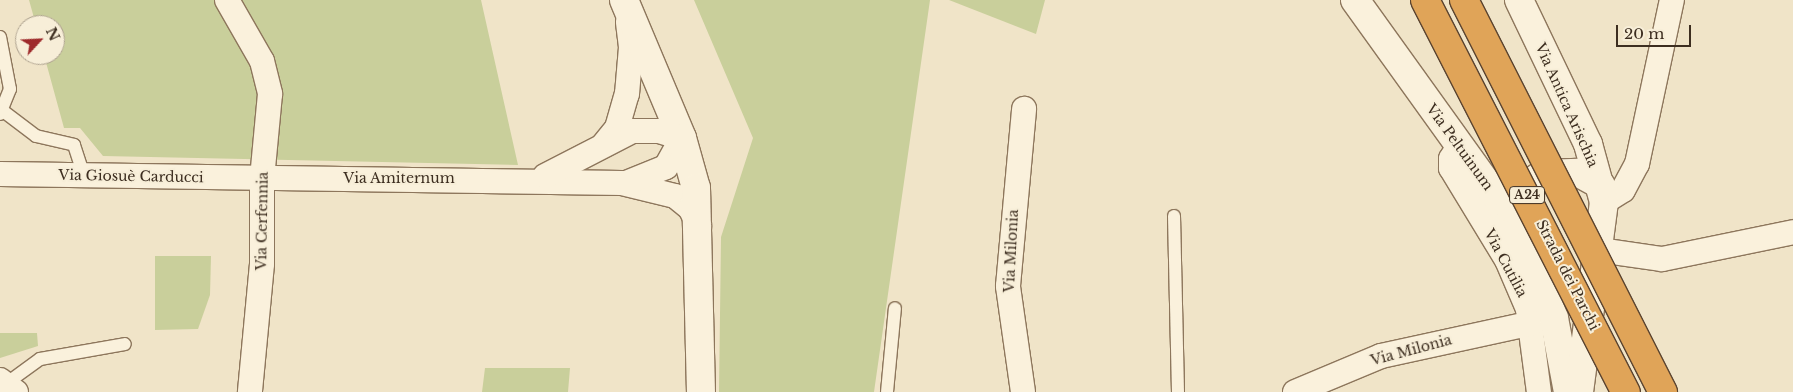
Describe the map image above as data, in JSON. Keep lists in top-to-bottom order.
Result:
{
  "streets": {
    "highway": ["A24", "Strada dei Parchi"],
    "main road": ["Via Antica Arischia", "Via Peltuinum"],
    "street": [
      "Via Giosuè Carducci",
      "Via Amiternum",
      "Via Cerfennia",
      "Via Milonia",
      "Via Cutilia"
    ]
  },
  "crossings": [
    ["Via Antica Arischia", "Via Peltuinum"],
    ["Via Peltuinum", "Via Cutilia"],
    ["Via Giosuè Carducci", "Via Amiternum"],
    ["Via Giosuè Carducci", "Via Cerfennia"],
    ["Via Amiternum", "Via Cerfennia"],
    ["Via Milonia", "Via Cutilia"]
  ],
  "scale_bar": "20 m",
  "north": "top right"
}
